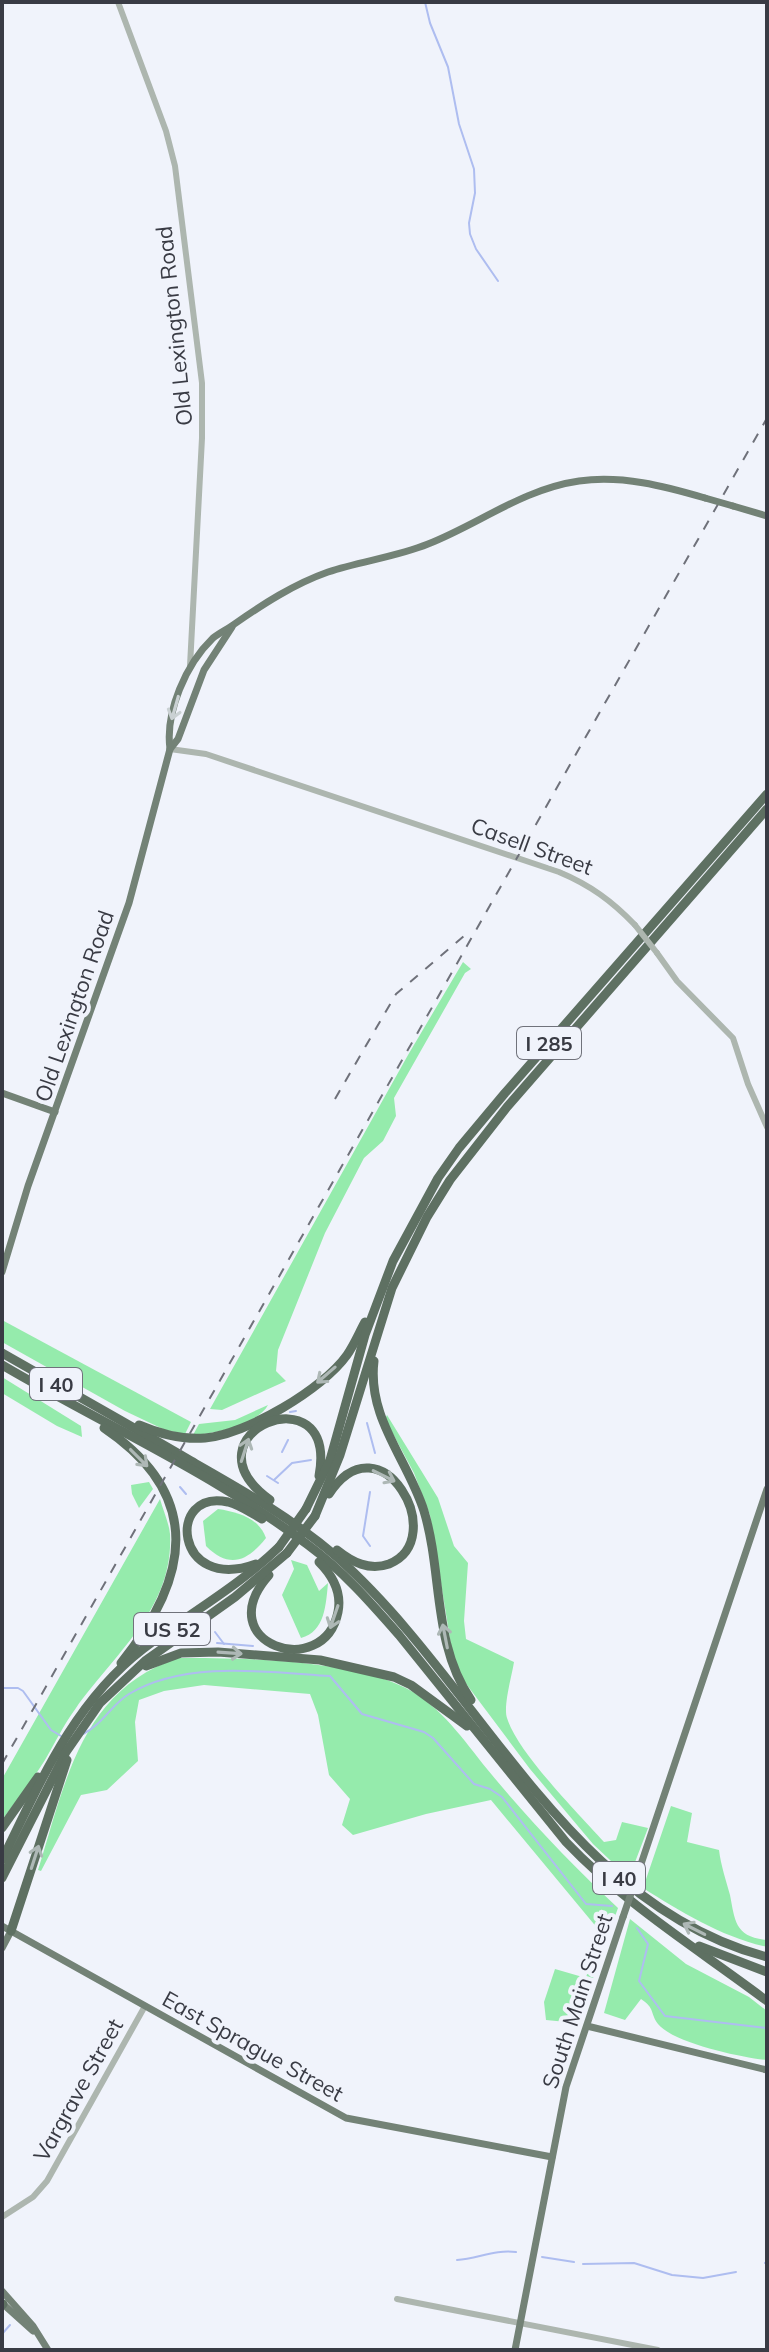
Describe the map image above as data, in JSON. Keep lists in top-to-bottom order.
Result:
{
  "streets": {
    "highway": ["I 285", "I 40", "US 52"],
    "main road": ["Old Lexington Road", "South Main Street", "East Sprague Street"],
    "street": ["Casell Street", "Vargrave Street"]
  },
  "crossings": [
    ["Old Lexington Road", "Casell Street"],
    ["I 285", "US 52"],
    ["South Main Street", "East Sprague Street"],
    ["East Sprague Street", "Vargrave Street"]
  ]
}
